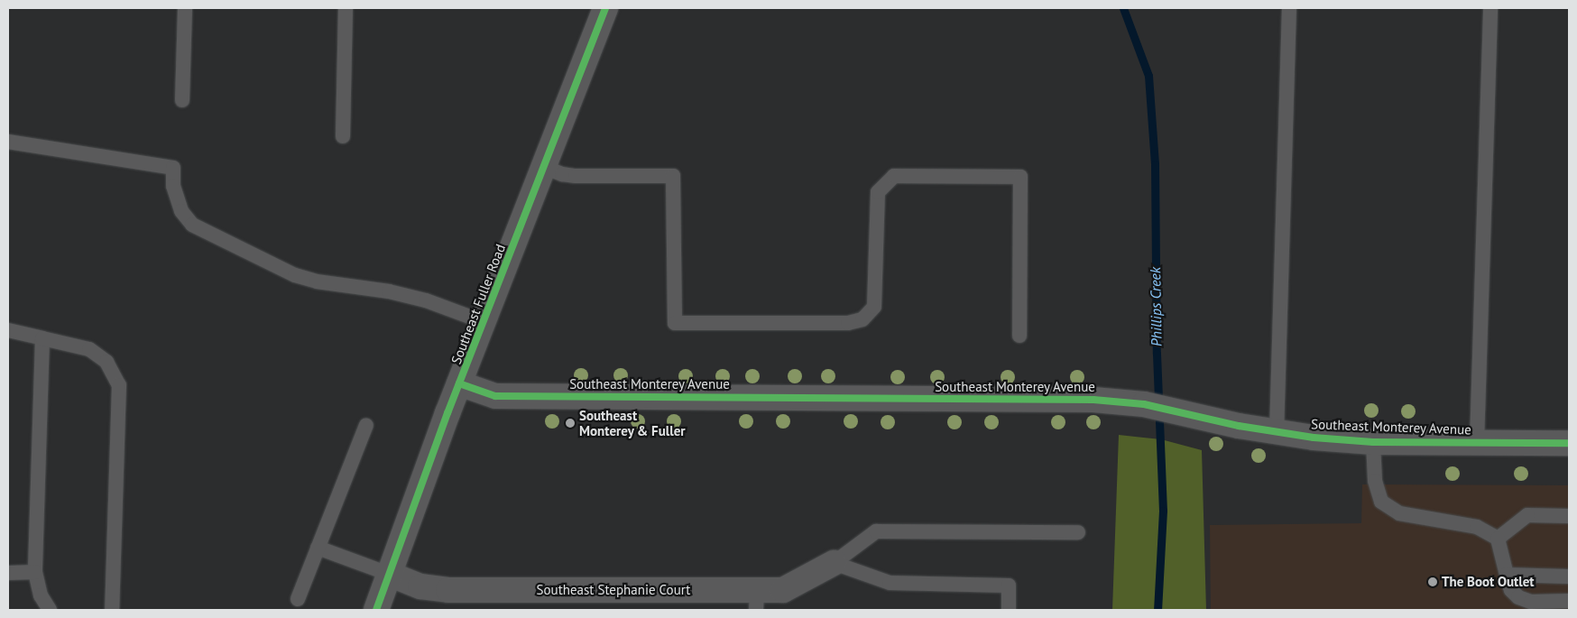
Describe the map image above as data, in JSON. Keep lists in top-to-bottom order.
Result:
{
  "streets": {
    "street": ["Southeast Fuller Road", "Southeast Monterey Avenue", "Southeast Stephanie Court"]
  },
  "crossings": [
    ["Southeast Fuller Road", "Southeast Monterey Avenue"],
    ["Southeast Fuller Road", "Southeast Stephanie Court"]
  ],
  "water": ["Phillips Creek"],
  "places": ["Southeast Monterey & Fuller", "The Boot Outlet"]
}
